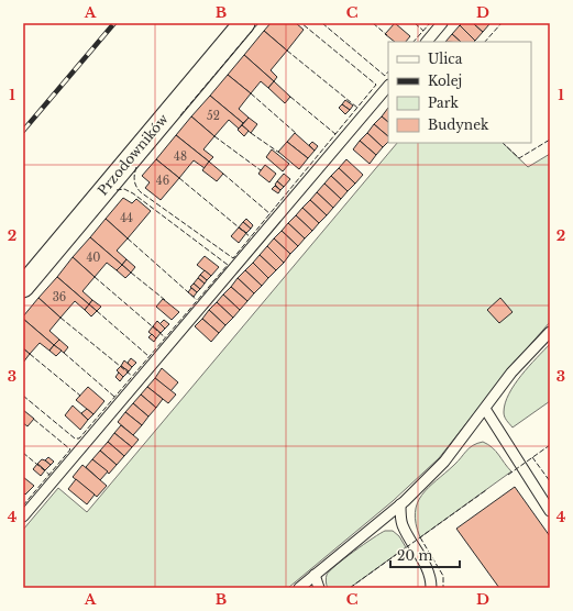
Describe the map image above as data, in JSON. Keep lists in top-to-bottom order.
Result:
{
  "streets": {
    "street": ["Przodowników"]
  },
  "house_numbers": [
    "52",
    "48",
    "46",
    "44",
    "40",
    "36"
  ],
  "legend": [
    "Ulica",
    "Kolej",
    "Park",
    "Budynek"
  ],
  "scale_bar": "20 m",
  "grid": {
    "columns": [
      "A",
      "B",
      "C",
      "D"
    ],
    "rows": [
      "1",
      "2",
      "3",
      "4"
    ]
  }
}
